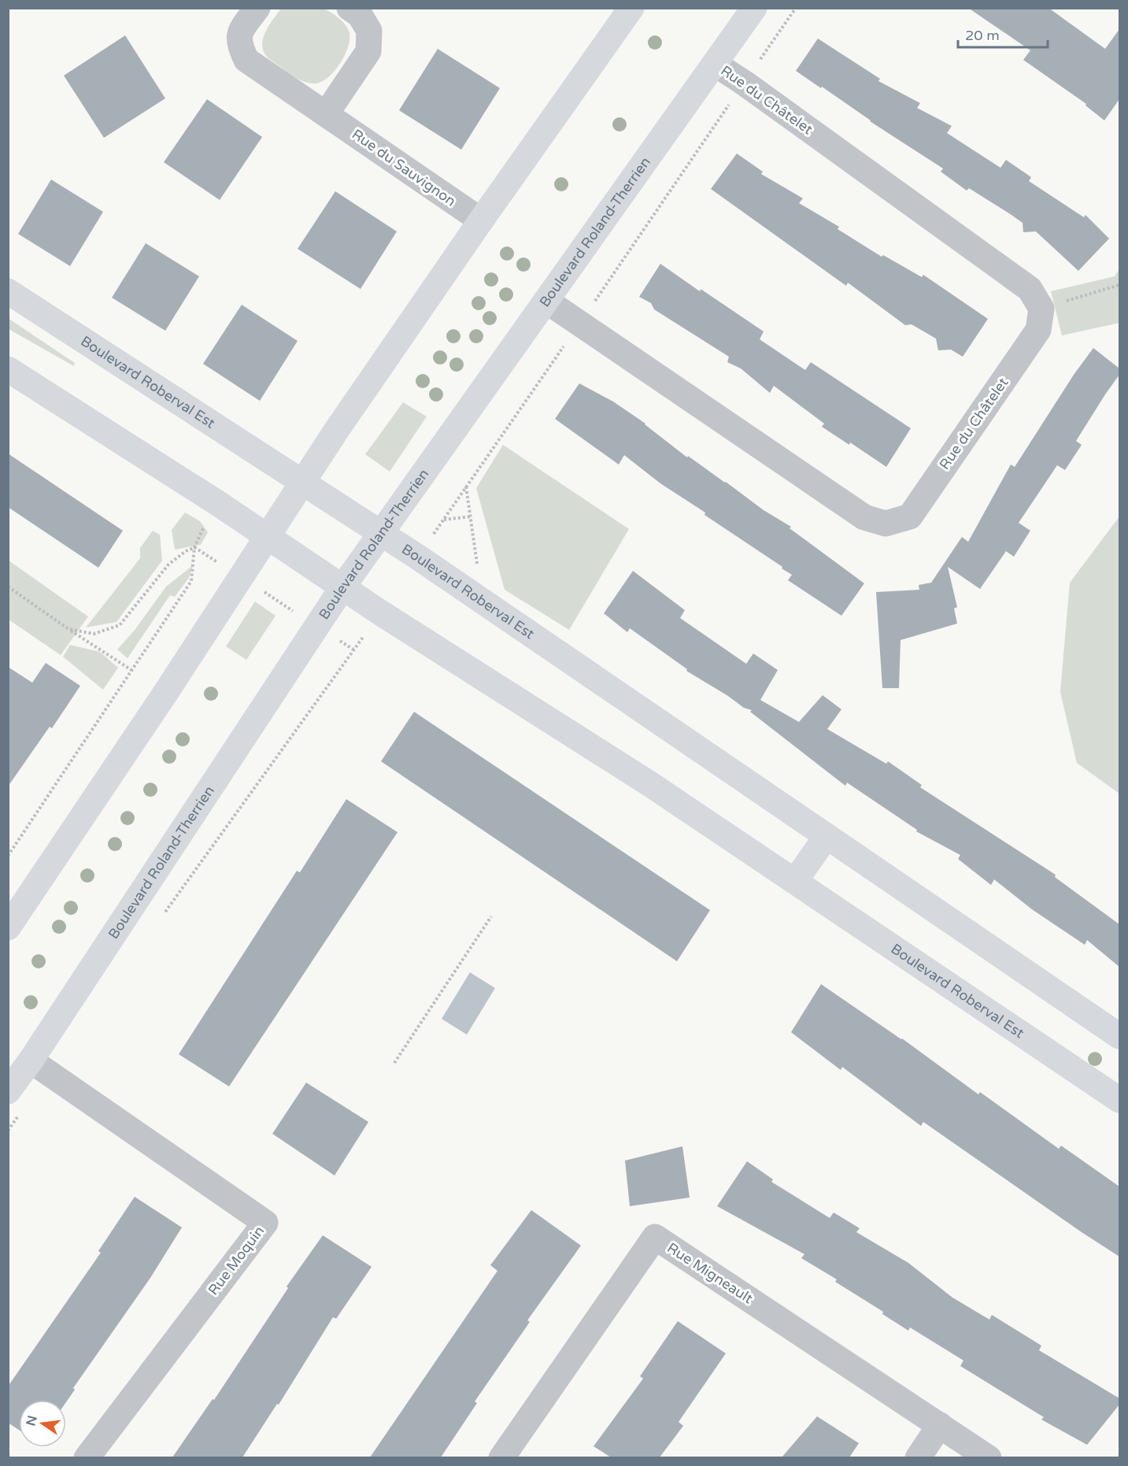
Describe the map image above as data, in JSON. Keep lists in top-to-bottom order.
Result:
{
  "streets": {
    "street": [
      "Rue du Châtelet",
      "Rue du Sauvignon",
      "Boulevard Roland-Therrien",
      "Boulevard Roberval Est",
      "Rue Moquin",
      "Rue Migneault"
    ]
  },
  "crossings": [
    ["Rue du Châtelet", "Boulevard Roland-Therrien"],
    ["Boulevard Roland-Therrien", "Boulevard Roberval Est"],
    ["Boulevard Roland-Therrien", "Rue Moquin"]
  ],
  "scale_bar": "20 m",
  "north": "left"
}
